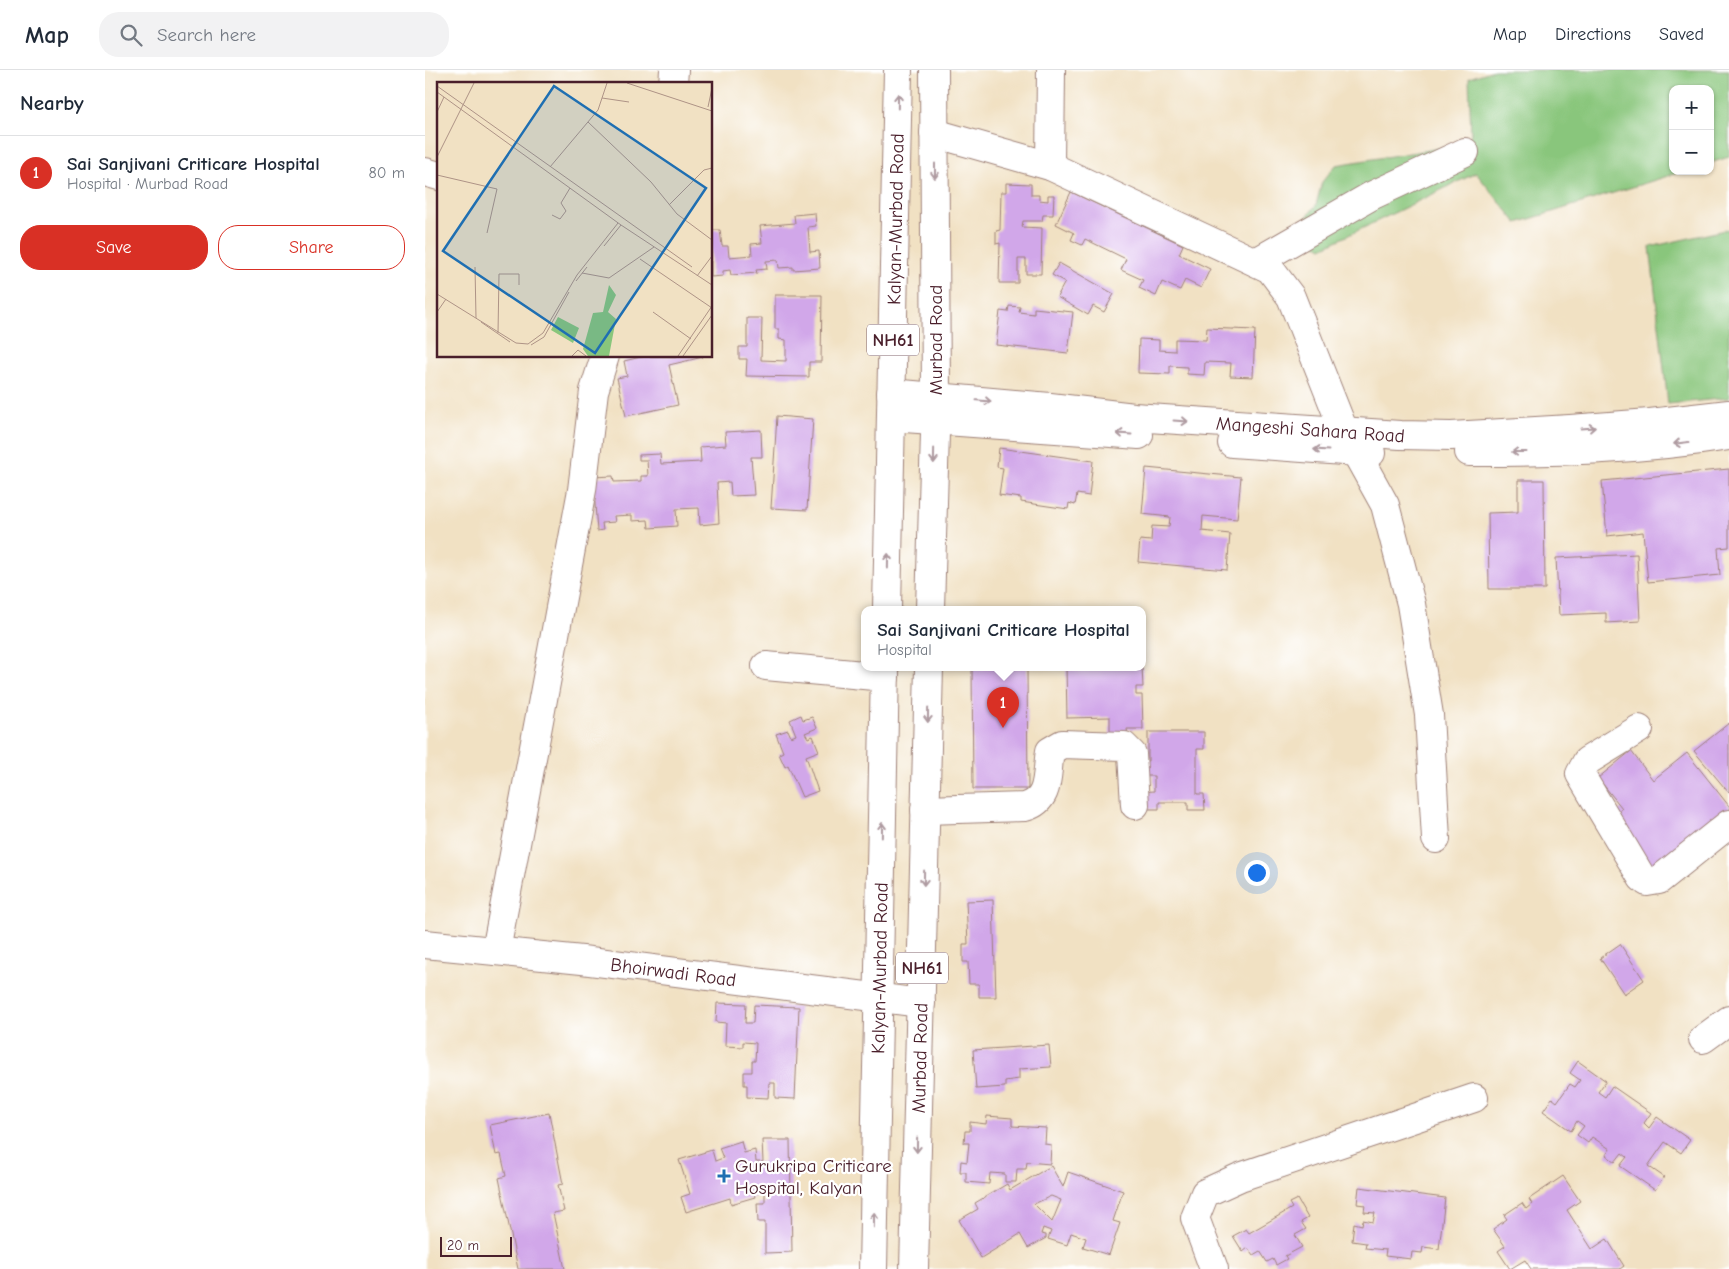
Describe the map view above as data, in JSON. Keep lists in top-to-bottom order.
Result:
{
  "streets": {
    "main road": [
      "Kalyan-Murbad Road",
      "NH61",
      "Murbad Road",
      "Mangeshi Sahara Road",
      "Bhoirwadi Road"
    ]
  },
  "crossings": [
    ["Kalyan-Murbad Road", "Mangeshi Sahara Road"],
    ["Kalyan-Murbad Road", "Bhoirwadi Road"],
    ["Murbad Road", "Mangeshi Sahara Road"],
    ["Murbad Road", "Bhoirwadi Road"]
  ],
  "one_way": ["Kalyan-Murbad Road", "Murbad Road"],
  "places": {
    "health": ["Gurukripa Criticare Hospital, Kalyan"]
  },
  "scale_bar": "20 m",
  "page": {
    "header": "Map",
    "search": "Search here",
    "nav": ["Map", "Directions", "Saved"],
    "heading": "Nearby",
    "map_buttons": ["+", "−"],
    "list": [
      {
        "mark": "1",
        "name": "Sai Sanjivani Criticare Hospital",
        "note": "Hospital · Murbad Road",
        "value": "80 m"
      }
    ],
    "buttons": ["Save", "Share"],
    "popup": ["Sai Sanjivani Criticare Hospital", "Hospital"],
    "pins": "1",
    "scale": "20 m"
  }
}
